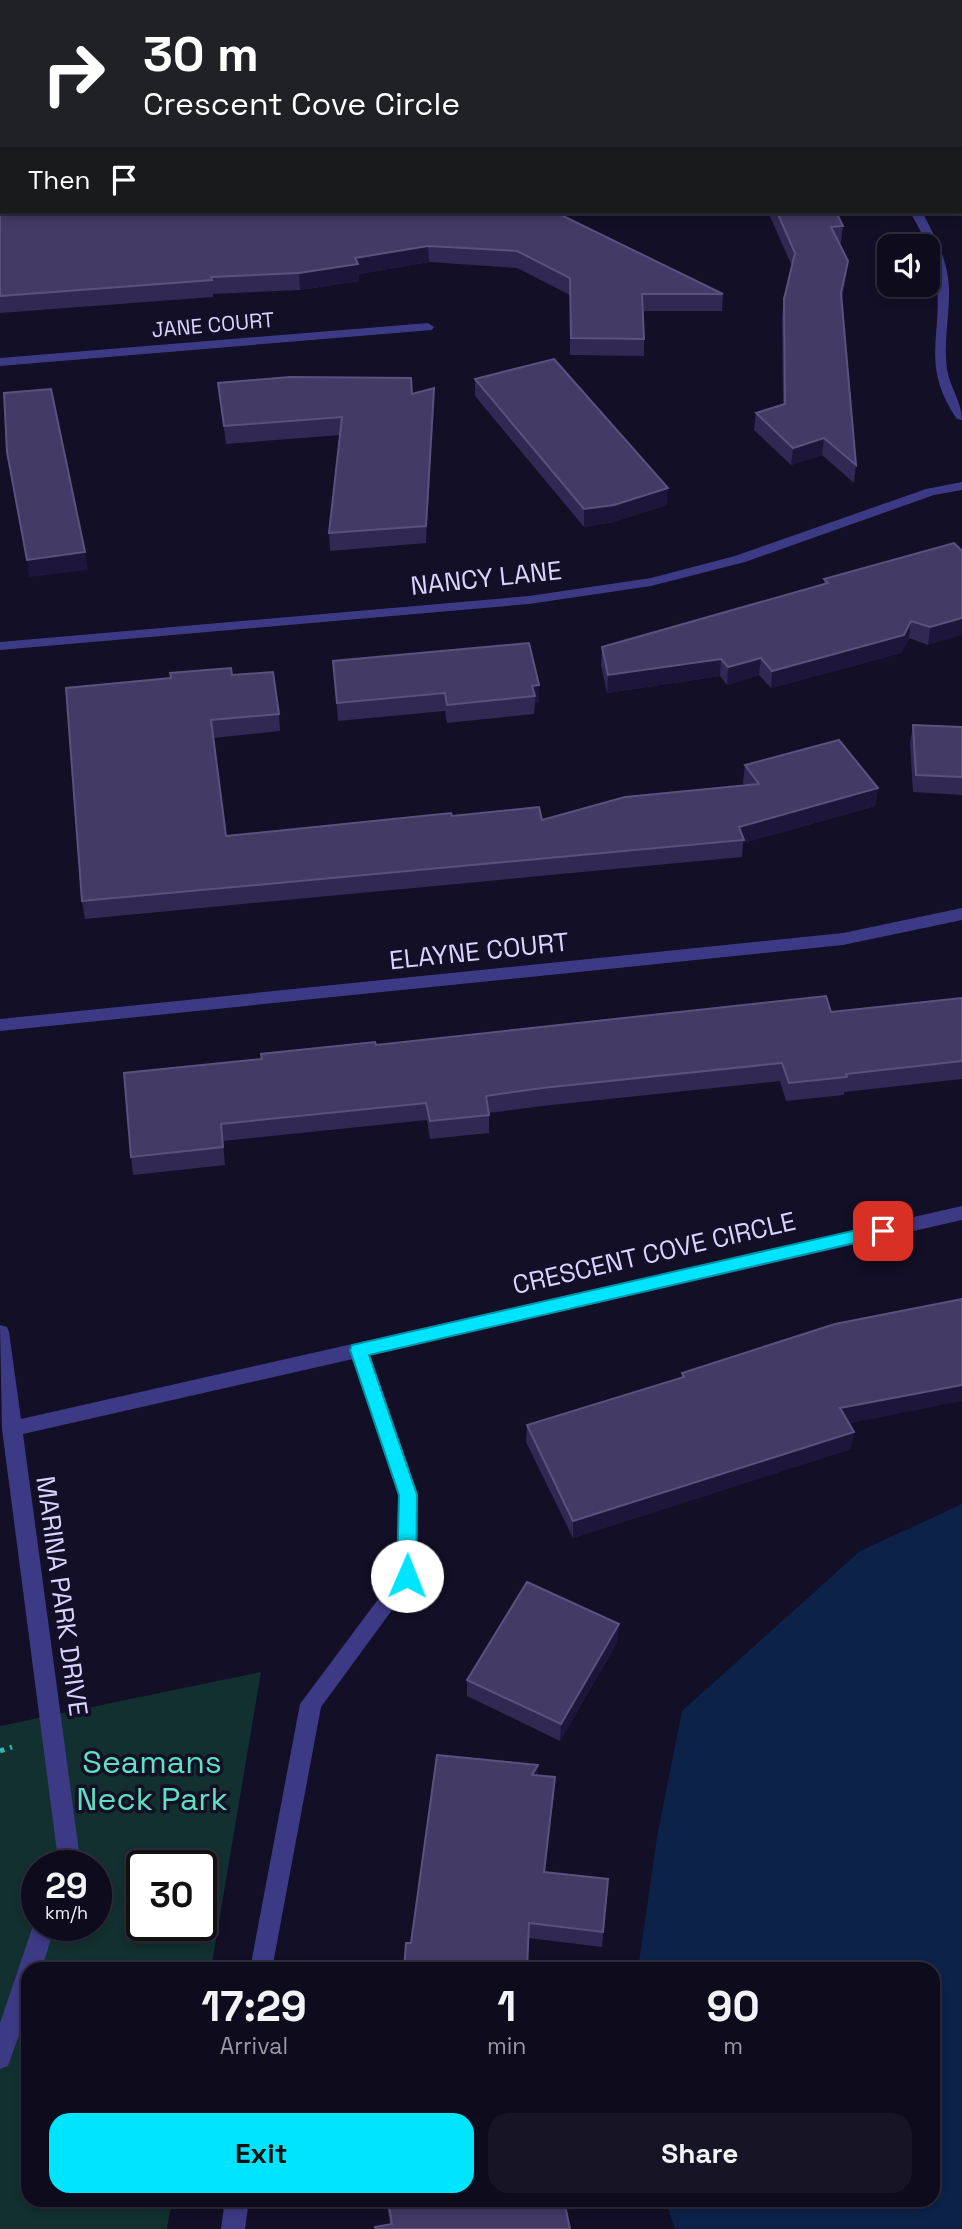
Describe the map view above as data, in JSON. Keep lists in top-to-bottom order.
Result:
{
  "streets": {
    "street": [
      "JANE COURT",
      "NANCY LANE",
      "ELAYNE COURT",
      "CRESCENT COVE CIRCLE",
      "MARINA PARK DRIVE"
    ]
  },
  "crossings": [
    ["CRESCENT COVE CIRCLE", "MARINA PARK DRIVE"]
  ],
  "parks": ["Seamans Neck Park"],
  "page": {
    "turn": ["30 m", "Crescent Cove Circle"],
    "then": "Then",
    "speed": "29 km/h",
    "limit": "30",
    "eta": [
      "17:29",
      "Arrival",
      "1",
      "min",
      "90",
      "m"
    ],
    "buttons": ["Exit", "Share"]
  }
}
